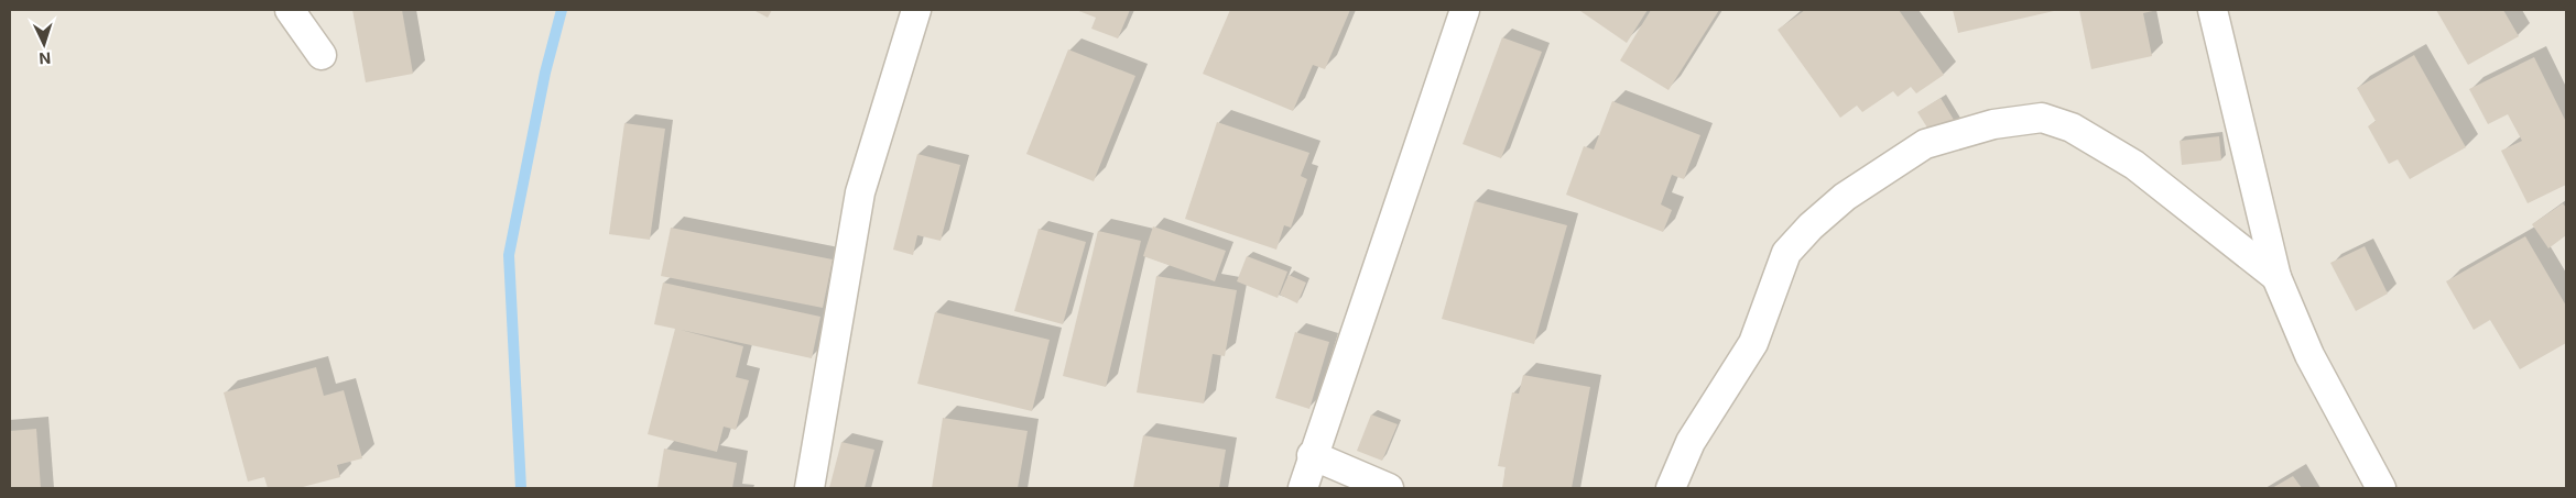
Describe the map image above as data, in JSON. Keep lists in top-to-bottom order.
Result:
{
  "north": "bottom"
}
